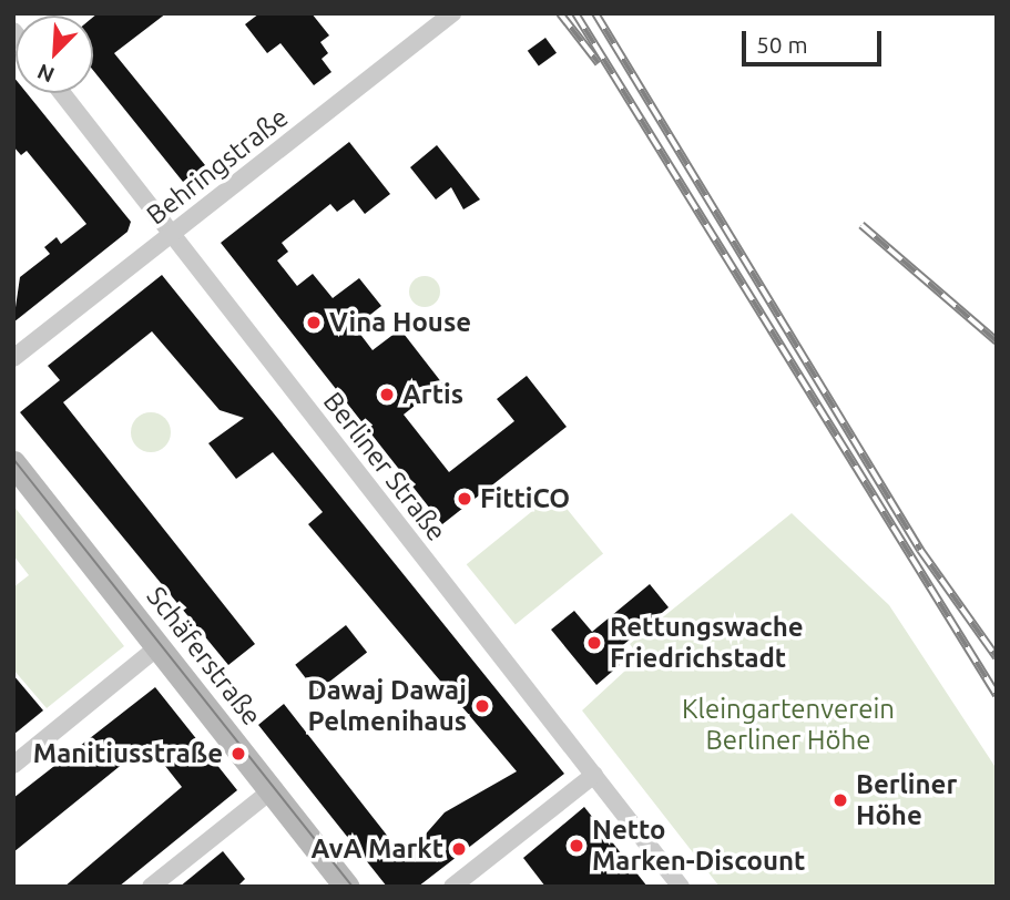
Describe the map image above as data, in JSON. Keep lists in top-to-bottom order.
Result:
{
  "streets": {
    "street": ["Behringstraße", "Berliner Straße", "Schäferstraße"]
  },
  "crossings": [
    ["Behringstraße", "Berliner Straße"]
  ],
  "parks": ["Kleingartenverein Berliner Höhe"],
  "places": [
    "Vina House",
    "Artis",
    "FittiCO",
    "Rettungswache Friedrichstadt",
    "Dawaj Dawaj Pelmenihaus",
    "Manitiusstraße",
    "Berliner Höhe",
    "Netto Marken-Discount",
    "AvA Markt"
  ],
  "scale_bar": "50 m",
  "north": "bottom left"
}
